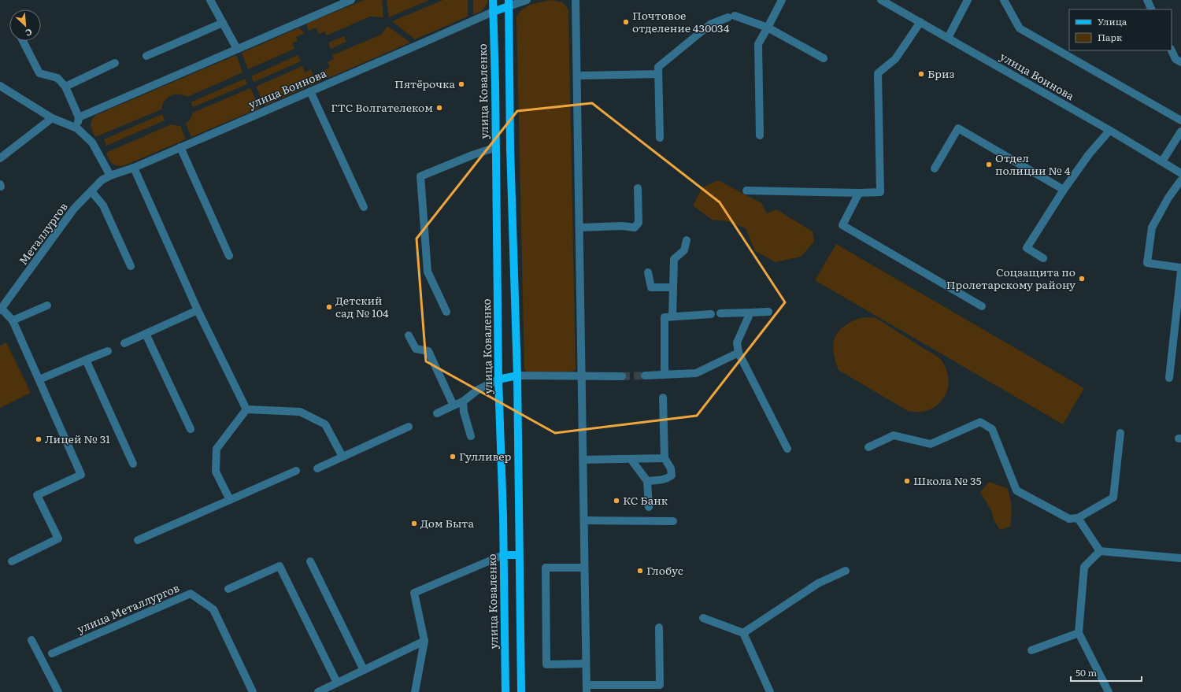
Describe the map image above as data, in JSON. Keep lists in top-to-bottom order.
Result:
{
  "streets": {
    "main road": ["улица Воинова", "улица Коваленко"],
    "street": ["Металлургов", "улица Металлургов"]
  },
  "crossings": [
    ["улица Воинова", "улица Коваленко"],
    ["улица Воинова", "Металлургов"]
  ],
  "places": [
    "Почтовое отделение 430034",
    "Бриз",
    "Пятёрочка",
    "ГТС Волгателеком",
    "Отдел полиции № 4",
    "Соцзащита по Пролетарскому району",
    "Детский сад № 104",
    "Лицей № 31",
    "Гулливер",
    "Школа № 35",
    "КС Банк",
    "Дом Быта",
    "Глобус"
  ],
  "legend": ["Улица", "Парк"],
  "scale_bar": "50 m",
  "north": "bottom right"
}
